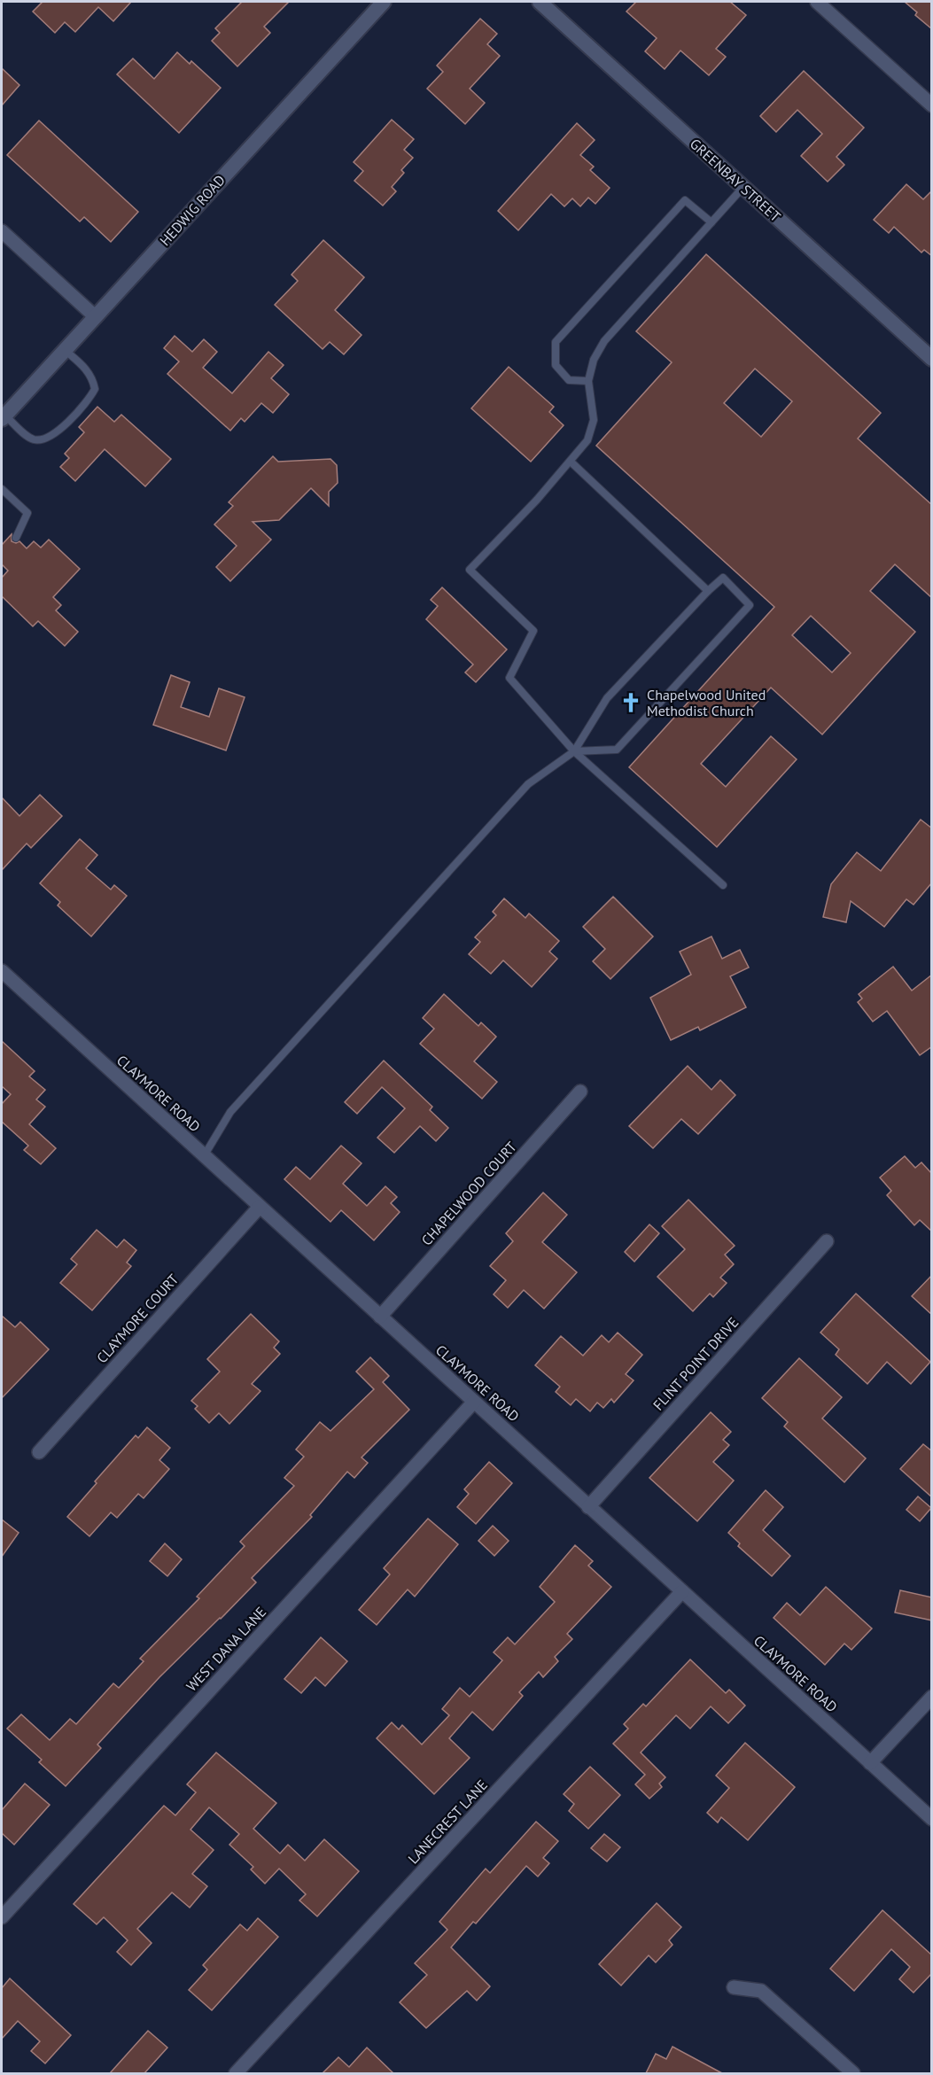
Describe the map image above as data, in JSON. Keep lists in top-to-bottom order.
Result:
{
  "streets": {
    "street": [
      "GREENBAY STREET",
      "HEDWIG ROAD",
      "CLAYMORE ROAD",
      "CHAPELWOOD COURT",
      "CLAYMORE COURT",
      "FLINT POINT DRIVE",
      "WEST DANA LANE",
      "LANECREST LANE"
    ]
  },
  "crossings": [
    ["CLAYMORE ROAD", "CHAPELWOOD COURT"],
    ["CLAYMORE ROAD", "CLAYMORE COURT"],
    ["CLAYMORE ROAD", "FLINT POINT DRIVE"],
    ["CLAYMORE ROAD", "WEST DANA LANE"],
    ["CLAYMORE ROAD", "LANECREST LANE"]
  ],
  "places": {
    "church": ["Chapelwood United Methodist Church"]
  }
}
